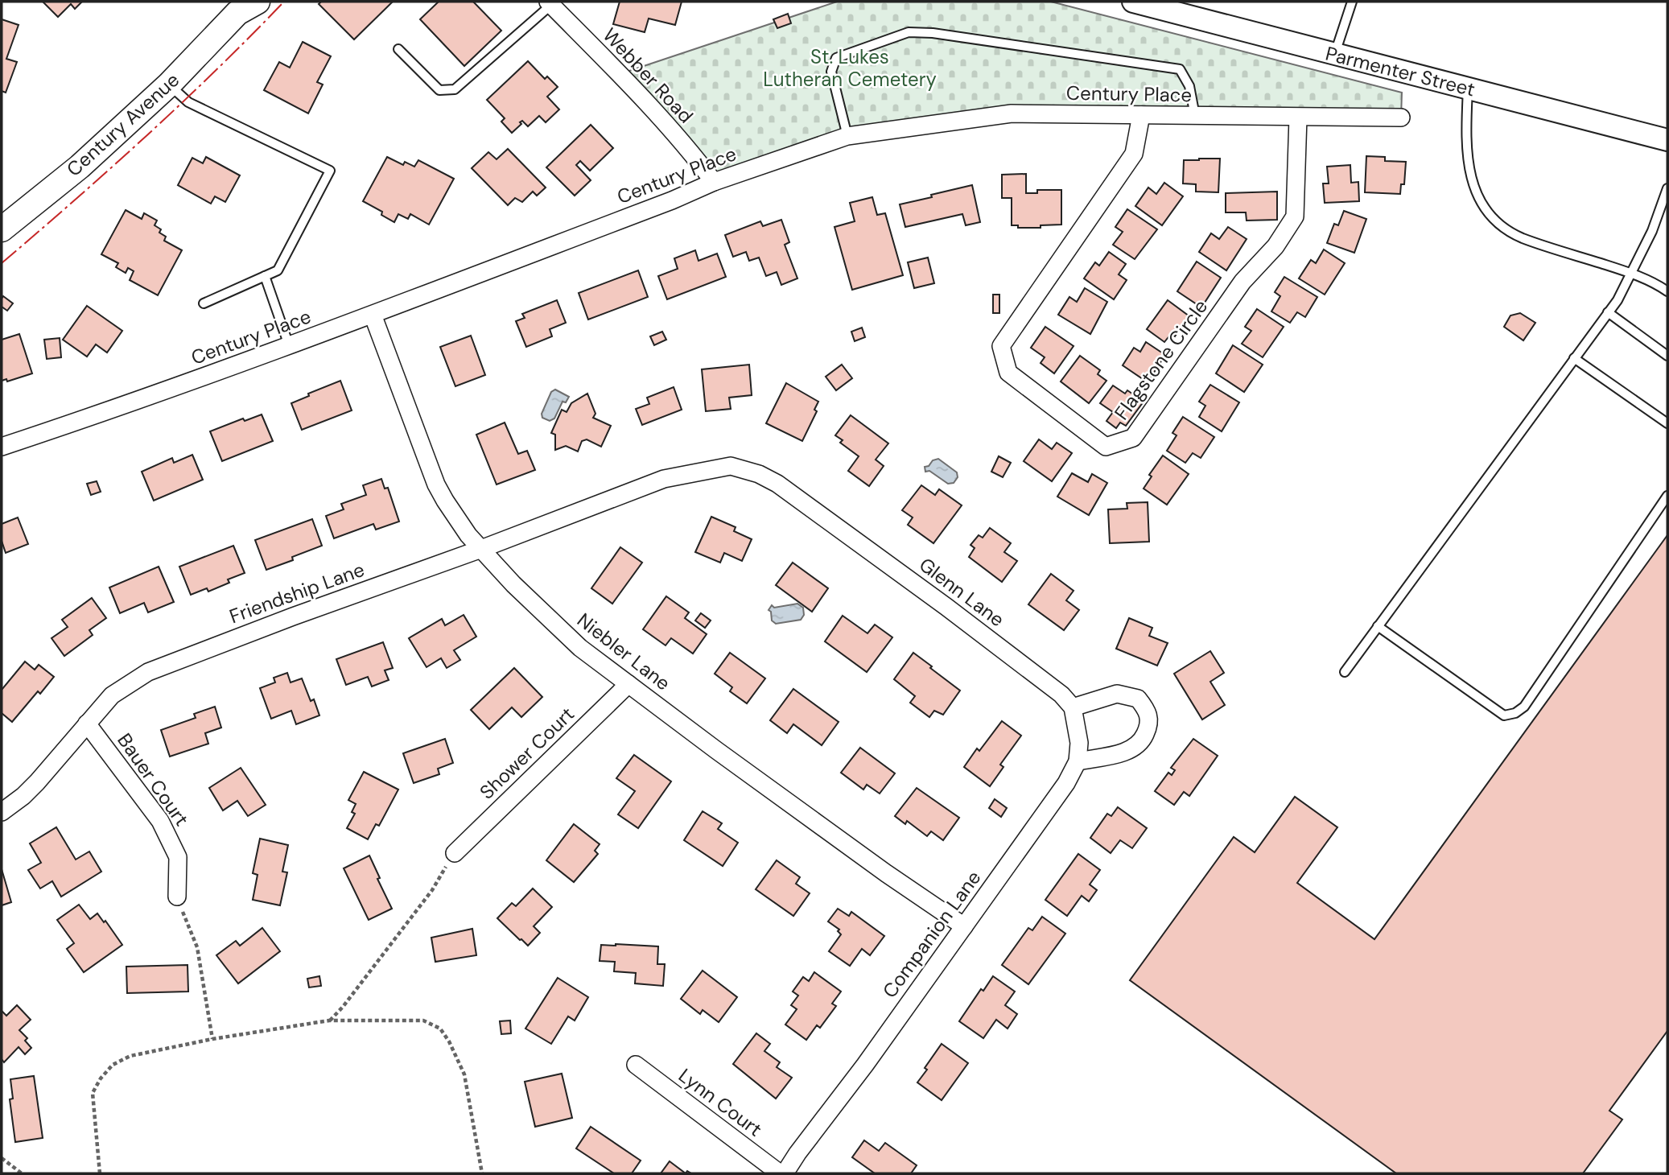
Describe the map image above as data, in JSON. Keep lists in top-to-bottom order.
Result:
{
  "streets": {
    "main road": ["Century Avenue"],
    "street": [
      "Parmenter Street",
      "Webber Road",
      "Century Place",
      "Flagstone Circle",
      "Glenn Lane",
      "Friendship Lane",
      "Niebler Lane",
      "Shower Court",
      "Bauer Court",
      "Companion Lane",
      "Lynn Court"
    ]
  },
  "crossings": [
    ["Webber Road", "Century Place"],
    ["Century Place", "Flagstone Circle"],
    ["Century Place", "Niebler Lane"],
    ["Glenn Lane", "Friendship Lane"],
    ["Glenn Lane", "Companion Lane"],
    ["Friendship Lane", "Niebler Lane"],
    ["Friendship Lane", "Bauer Court"],
    ["Niebler Lane", "Shower Court"],
    ["Niebler Lane", "Companion Lane"]
  ],
  "parks": ["St. Lukes Lutheran Cemetery"]
}
